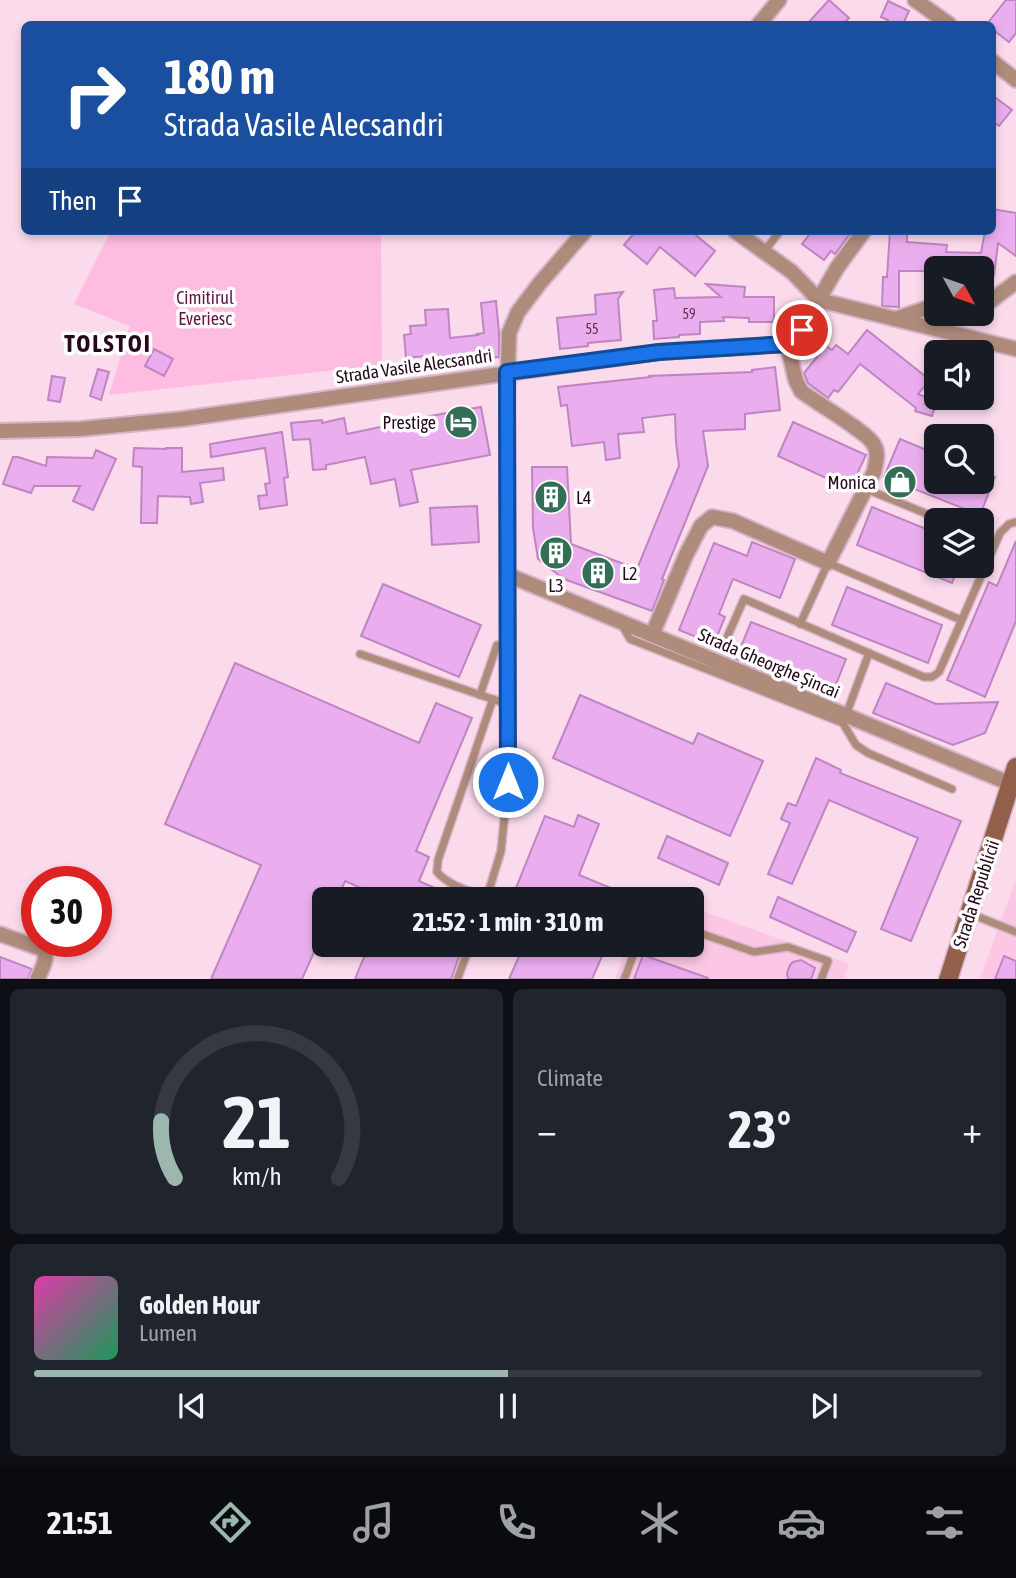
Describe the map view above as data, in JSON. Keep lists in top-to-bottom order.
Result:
{
  "streets": {
    "main road": ["Strada Republicii"],
    "street": ["Strada Vasile Alecsandri", "Strada Gheorghe Șincai"]
  },
  "crossings": [
    ["Strada Gheorghe Șincai", "Strada Republicii"]
  ],
  "districts": ["TOLSTOI"],
  "parks": ["Cimitirul Everiesc"],
  "places": {
    "hotel": ["Prestige"],
    "shop": ["Monica"],
    "building": ["L4", "L3", "L2"]
  },
  "house_numbers": ["59", "55"],
  "north": "bottom right",
  "page": {
    "turn": ["180 m", "Strada Vasile Alecsandri"],
    "then": "Then",
    "limit": "30",
    "trip": "21:52 · 1 min · 310 m",
    "tile": "Climate",
    "heat": ["−", "23°", "+"],
    "song": ["Golden Hour", "Lumen"],
    "tabs": "21:51",
    "gauge": ["21", "km/h"]
  }
}
